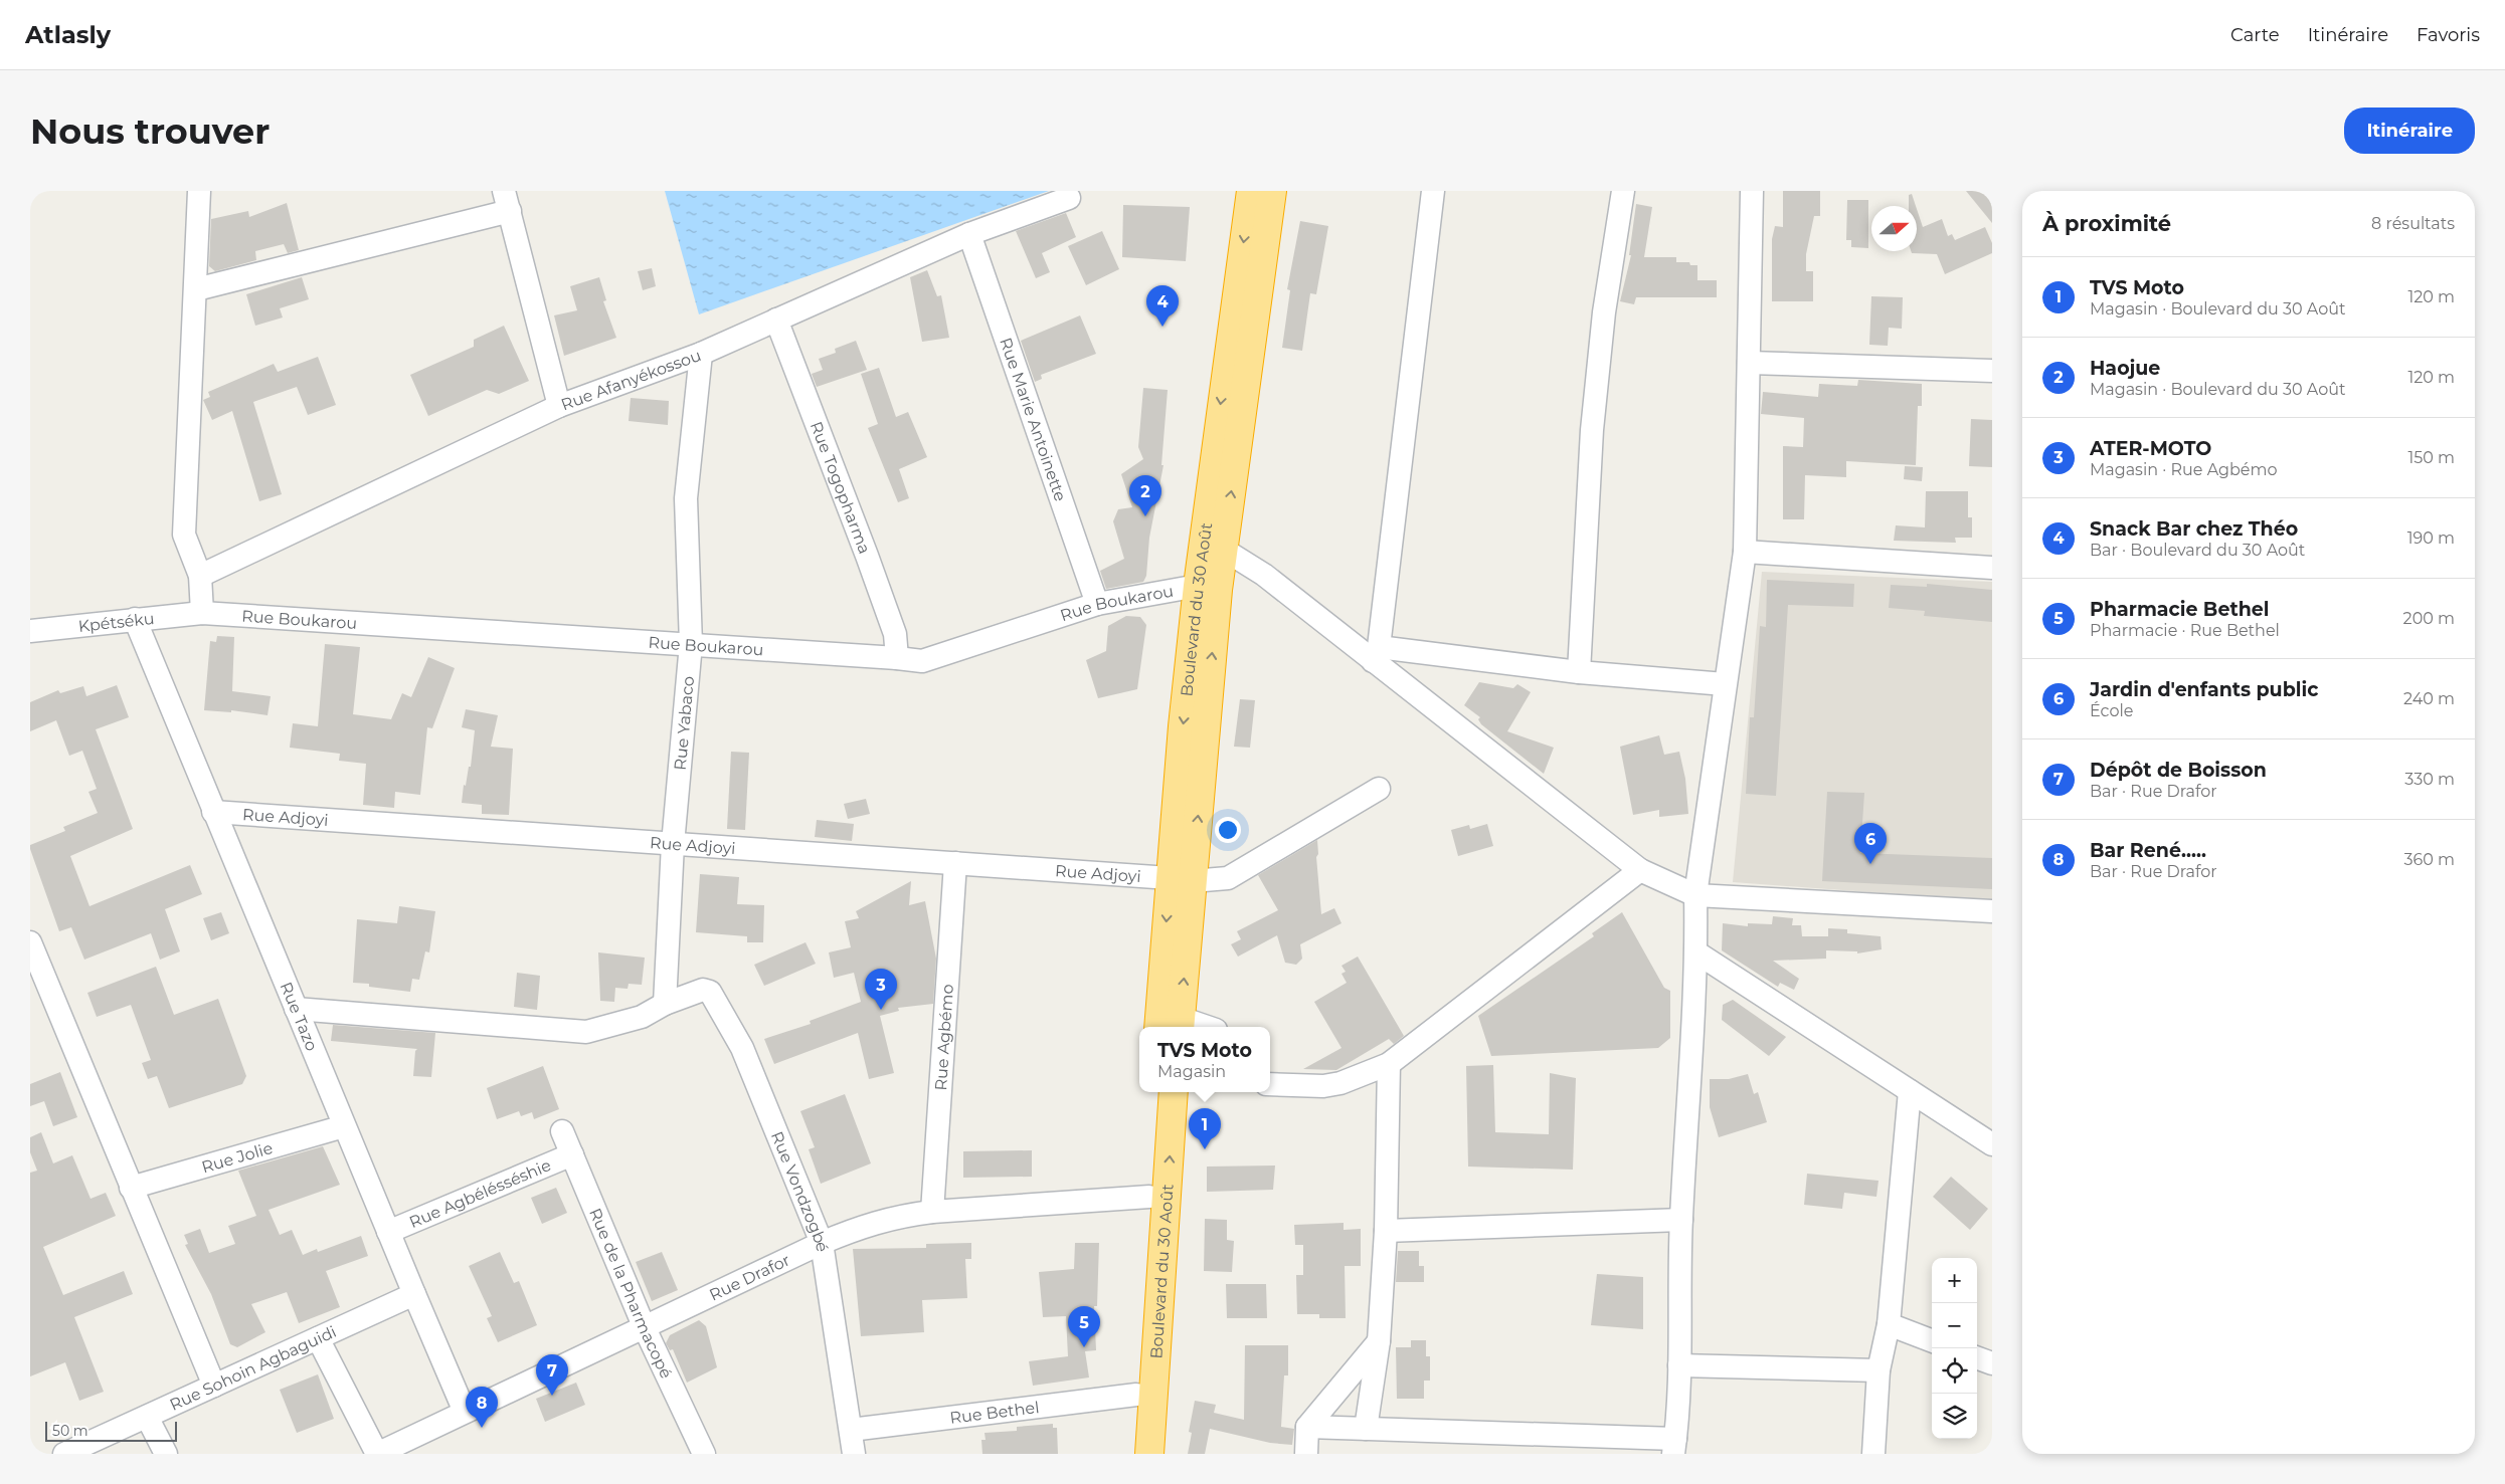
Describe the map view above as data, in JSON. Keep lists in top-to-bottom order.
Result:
{
  "streets": {
    "highway": ["Boulevard du 30 Août"],
    "street": [
      "Rue Afanyékossou",
      "Rue Marie Antoinette",
      "Rue Togopharma",
      "Rue Boukarou",
      "Kpétséku",
      "Rue Yabaco",
      "Rue Adjoyi",
      "Rue Tazo",
      "Rue Agbémo",
      "Rue Jolie",
      "Rue Agbélésséshie",
      "Rue Vondzogbé",
      "Rue Drafor",
      "Rue de la Pharmacopé",
      "Rue Sohoin Agbaguidi",
      "Rue Bethel"
    ]
  },
  "crossings": [
    ["Rue Afanyékossou", "Rue Marie Antoinette"],
    ["Rue Afanyékossou", "Rue Togopharma"],
    ["Rue Afanyékossou", "Rue Yabaco"],
    ["Rue Marie Antoinette", "Rue Boukarou"],
    ["Rue Togopharma", "Rue Boukarou"],
    ["Rue Boukarou", "Boulevard du 30 Août"],
    ["Rue Boukarou", "Kpétséku"],
    ["Rue Boukarou", "Rue Yabaco"],
    ["Boulevard du 30 Août", "Rue Adjoyi"],
    ["Boulevard du 30 Août", "Rue Drafor"],
    ["Boulevard du 30 Août", "Rue Bethel"],
    ["Kpétséku", "Rue Tazo"],
    ["Rue Yabaco", "Rue Adjoyi"],
    ["Rue Yabaco", "Rue Vondzogbé"],
    ["Rue Adjoyi", "Rue Tazo"],
    ["Rue Adjoyi", "Rue Agbémo"],
    ["Rue Tazo", "Rue Jolie"],
    ["Rue Tazo", "Rue Agbélésséshie"],
    ["Rue Tazo", "Rue Vondzogbé"],
    ["Rue Tazo", "Rue Drafor"],
    ["Rue Tazo", "Rue Sohoin Agbaguidi"],
    ["Rue Agbémo", "Rue Drafor"],
    ["Rue Agbélésséshie", "Rue de la Pharmacopé"],
    ["Rue Vondzogbé", "Rue Drafor"],
    ["Rue Vondzogbé", "Rue Bethel"],
    ["Rue Drafor", "Rue de la Pharmacopé"]
  ],
  "scale_bar": "50 m",
  "north": "right",
  "page": {
    "header": "Atlasly",
    "nav": ["Carte", "Itinéraire", "Favoris"],
    "buttons": "Itinéraire",
    "title": "Nous trouver",
    "heading": ["À proximité", "8 résultats"],
    "list": [
      {
        "mark": "1",
        "name": "TVS Moto",
        "note": "Magasin · Boulevard du 30 Août",
        "value": "120 m"
      },
      {
        "mark": "2",
        "name": "Haojue",
        "note": "Magasin · Boulevard du 30 Août",
        "value": "120 m"
      },
      {
        "mark": "3",
        "name": "ATER-MOTO",
        "note": "Magasin · Rue Agbémo",
        "value": "150 m"
      },
      {
        "mark": "4",
        "name": "Snack Bar chez Théo",
        "note": "Bar · Boulevard du 30 Août",
        "value": "190 m"
      },
      {
        "mark": "5",
        "name": "Pharmacie Bethel",
        "note": "Pharmacie · Rue Bethel",
        "value": "200 m"
      },
      {
        "mark": "6",
        "name": "Jardin d'enfants public",
        "note": "École",
        "value": "240 m"
      },
      {
        "mark": "7",
        "name": "Dépôt de Boisson",
        "note": "Bar · Rue Drafor",
        "value": "330 m"
      },
      {
        "mark": "8",
        "name": "Bar René.....",
        "note": "Bar · Rue Drafor",
        "value": "360 m"
      }
    ],
    "pins": [
      "4",
      "2",
      "6",
      "3",
      "1",
      "5",
      "7",
      "8"
    ],
    "popup": ["TVS Moto", "Magasin"],
    "map_buttons": ["+", "−"],
    "scale": "50 m"
  }
}
